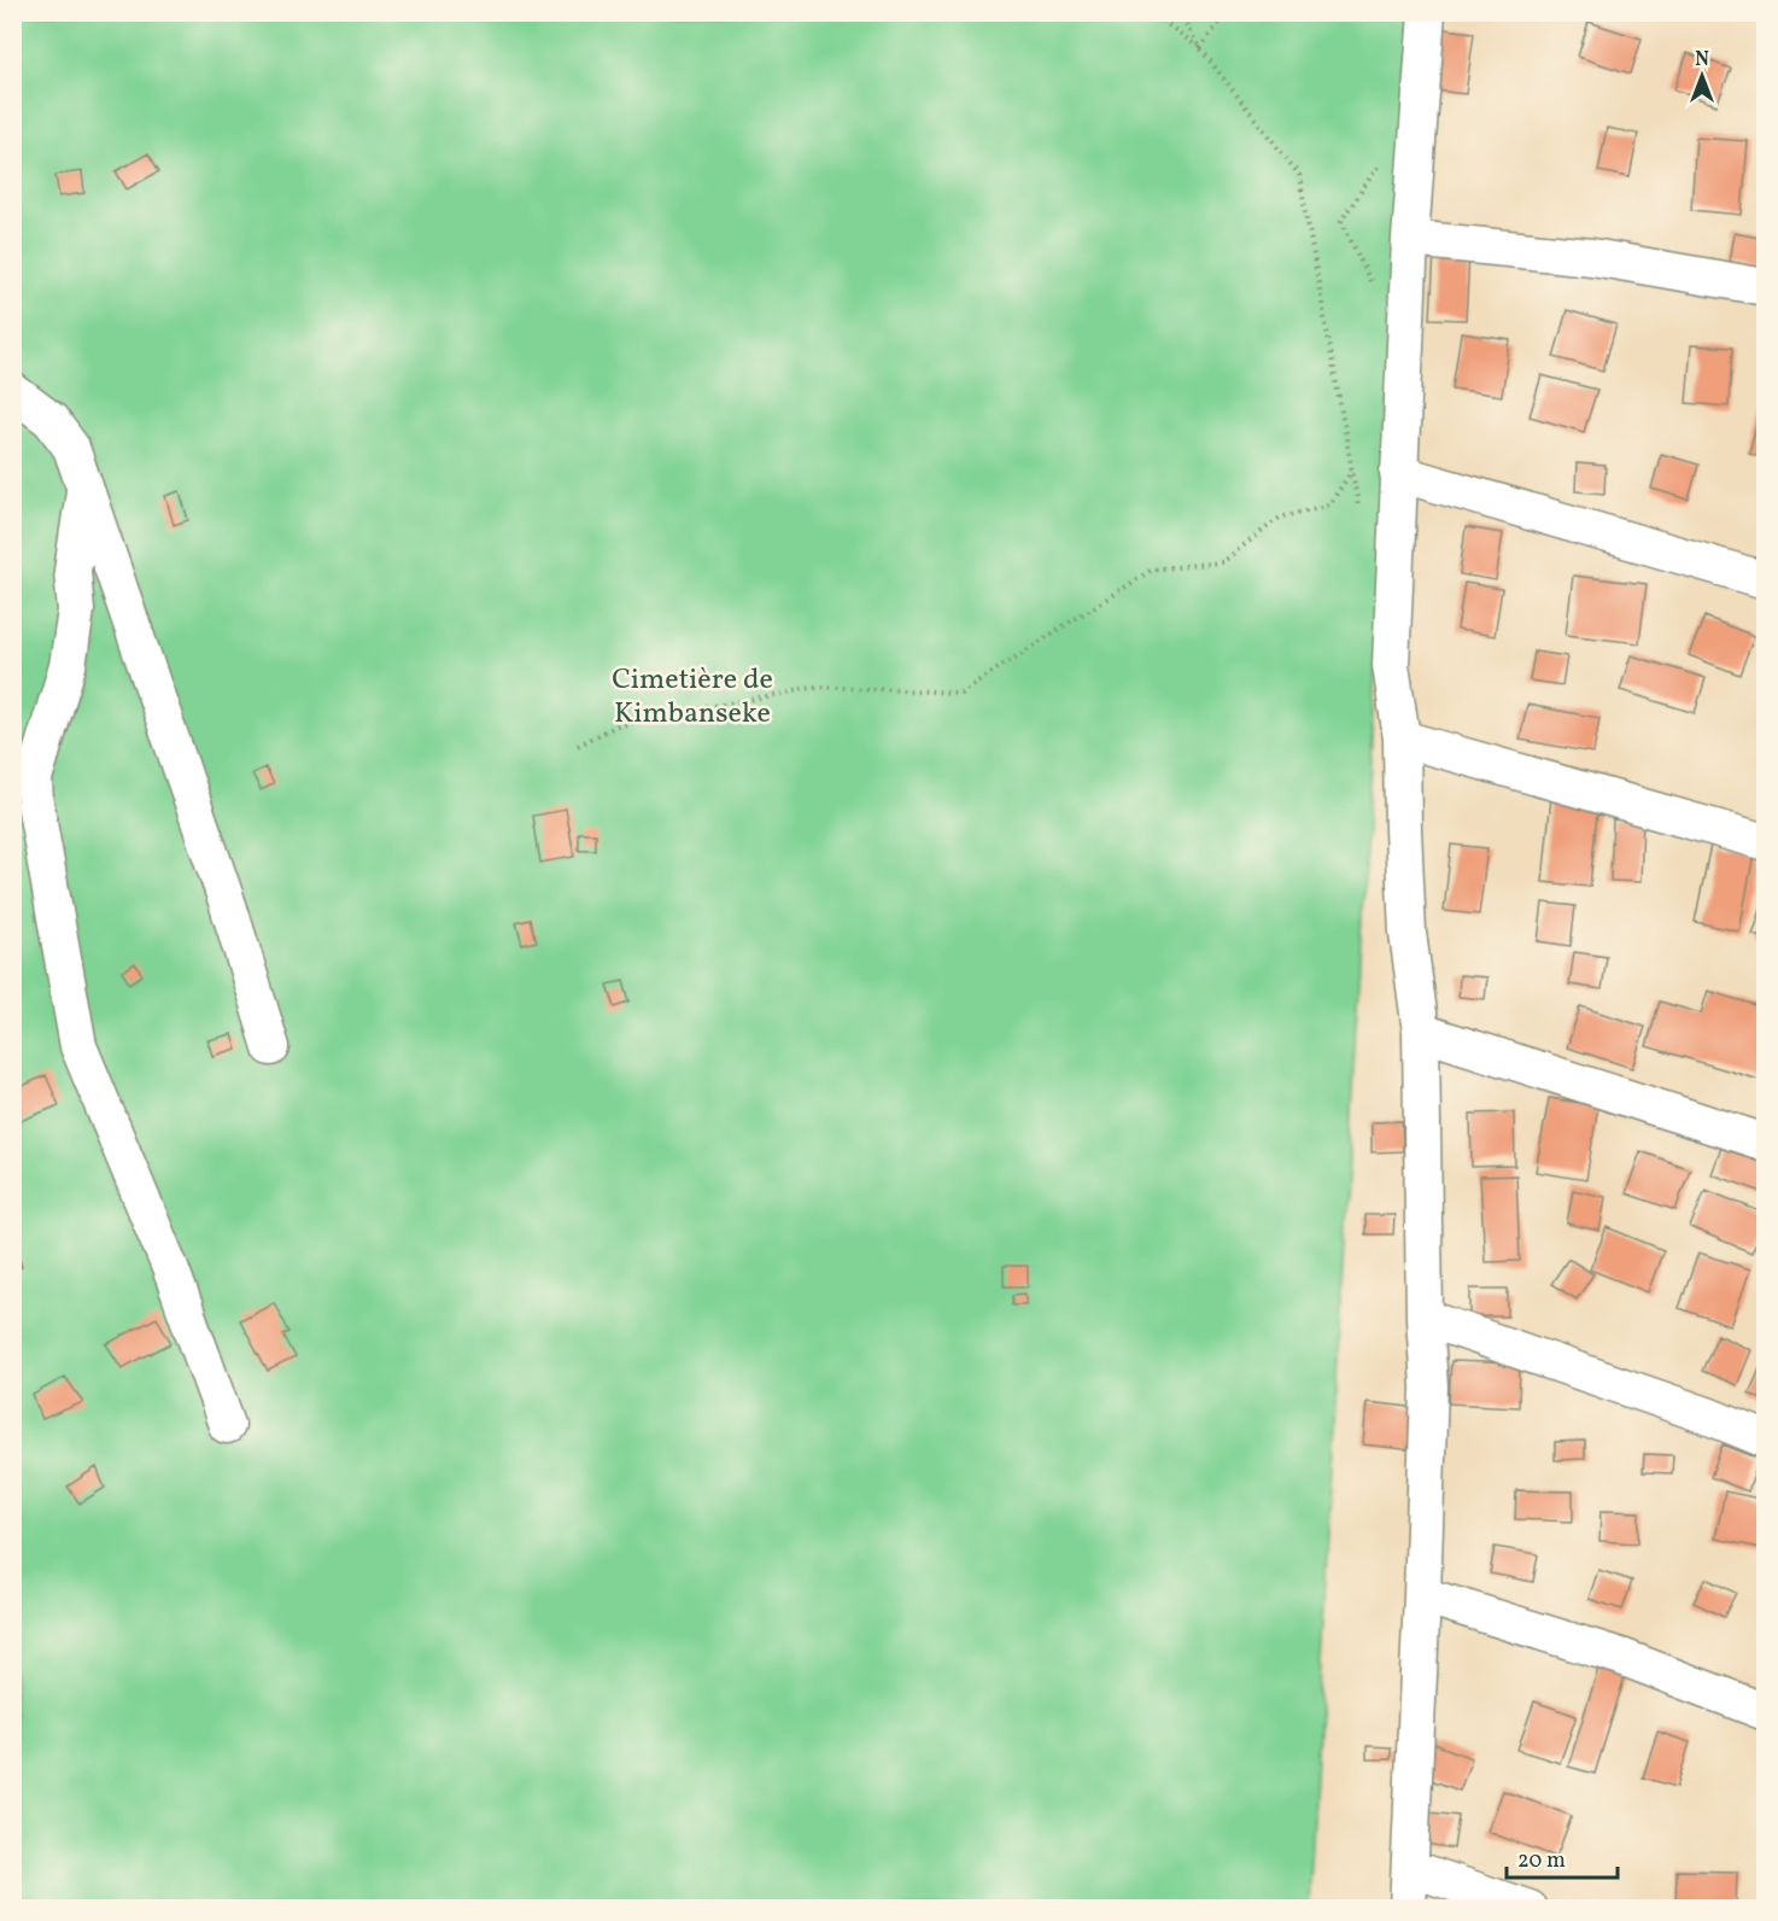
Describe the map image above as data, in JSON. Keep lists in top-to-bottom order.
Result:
{
  "parks": ["Cimetière de Kimbanseke"],
  "scale_bar": "20 m",
  "north": "top"
}
